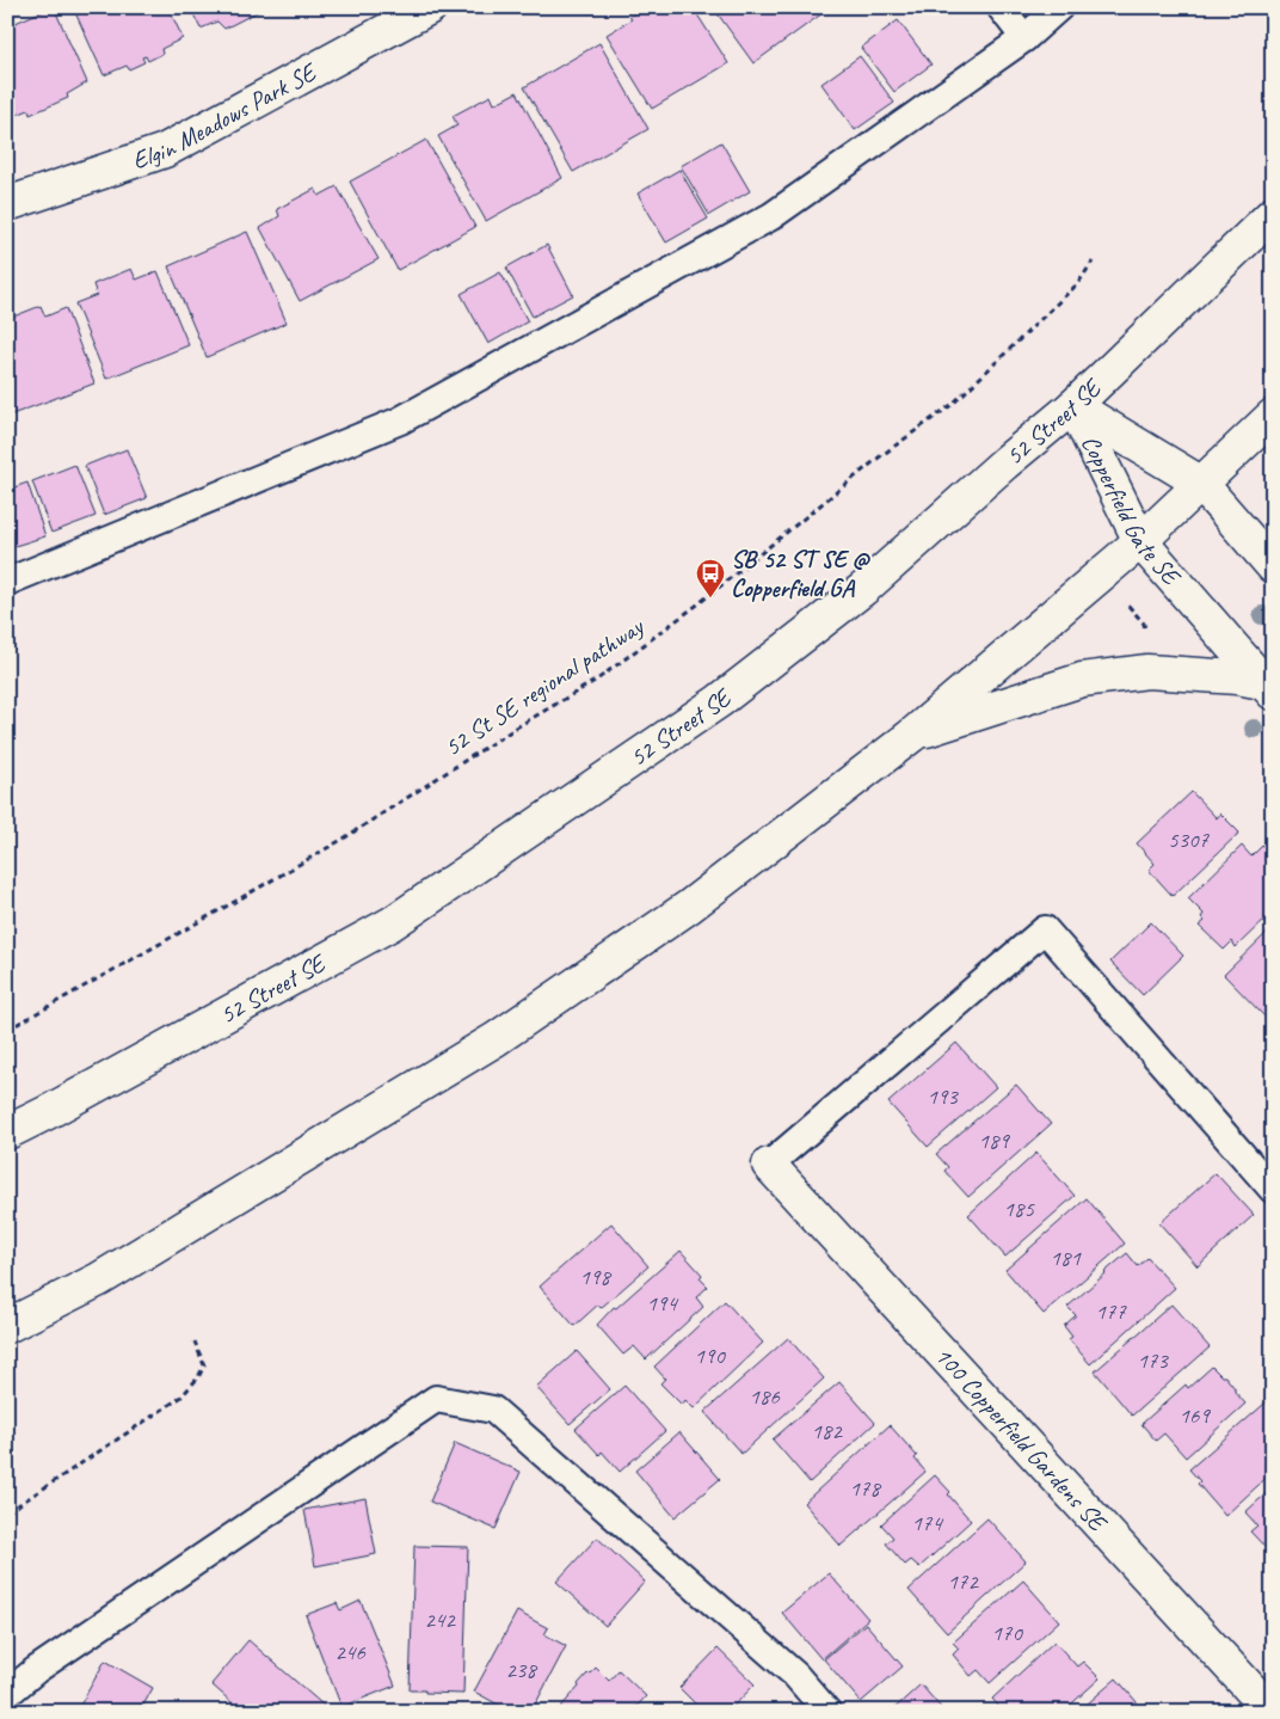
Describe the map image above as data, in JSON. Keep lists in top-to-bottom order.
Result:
{
  "streets": {
    "main road": [
      "Elgin Meadows Park SE",
      "52 Street SE",
      "Copperfield Gate SE",
      "100 Copperfield Gardens SE"
    ],
    "path": ["52 St SE regional pathway"]
  },
  "crossings": [
    ["52 Street SE", "Copperfield Gate SE"]
  ],
  "places": {
    "bus stop": ["SB 52 ST SE @ Copperfield GA"]
  },
  "house_numbers": [
    "5307",
    "193",
    "189",
    "185",
    "181",
    "198",
    "194",
    "177",
    "190",
    "173",
    "186",
    "169",
    "182",
    "178",
    "174",
    "172",
    "242",
    "170",
    "246",
    "238"
  ]
}
